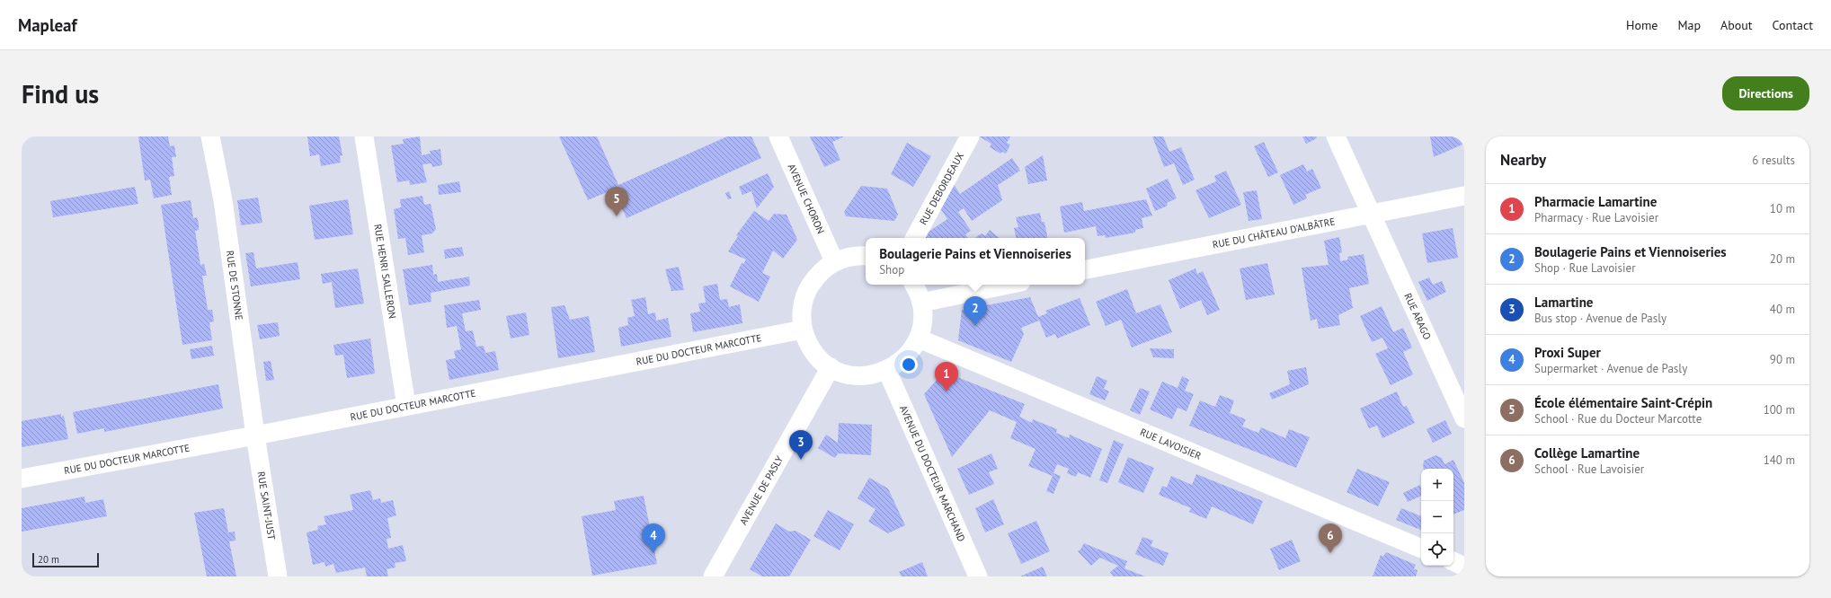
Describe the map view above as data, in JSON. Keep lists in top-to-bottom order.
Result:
{
  "streets": {
    "street": [
      "RUE DEBORDEAUX",
      "AVENUE CHORON",
      "RUE DU CHÂTEAU D'ALBÂTRE",
      "RUE HENRI SALLERON",
      "RUE DE STONNE",
      "RUE ARAGO",
      "RUE DU DOCTEUR MARCOTTE",
      "RUE LAVOISIER",
      "AVENUE DU DOCTEUR MARCHAND",
      "AVENUE DE PASLY",
      "RUE SAINT-JUST"
    ]
  },
  "crossings": [
    ["RUE DU CHÂTEAU D'ALBÂTRE", "RUE ARAGO"],
    ["RUE HENRI SALLERON", "RUE DU DOCTEUR MARCOTTE"],
    ["RUE DE STONNE", "RUE DU DOCTEUR MARCOTTE"],
    ["RUE DE STONNE", "RUE SAINT-JUST"],
    ["RUE DU DOCTEUR MARCOTTE", "RUE SAINT-JUST"]
  ],
  "scale_bar": "20 m",
  "page": {
    "header": "Mapleaf",
    "nav": [
      "Home",
      "Map",
      "About",
      "Contact"
    ],
    "buttons": "Directions",
    "title": "Find us",
    "heading": ["Nearby", "6 results"],
    "list": [
      {
        "mark": "1",
        "name": "Pharmacie Lamartine",
        "note": "Pharmacy · Rue Lavoisier",
        "value": "10 m"
      },
      {
        "mark": "2",
        "name": "Boulagerie Pains et Viennoiseries",
        "note": "Shop · Rue Lavoisier",
        "value": "20 m"
      },
      {
        "mark": "3",
        "name": "Lamartine",
        "note": "Bus stop · Avenue de Pasly",
        "value": "40 m"
      },
      {
        "mark": "4",
        "name": "Proxi Super",
        "note": "Supermarket · Avenue de Pasly",
        "value": "90 m"
      },
      {
        "mark": "5",
        "name": "École élémentaire Saint-Crépin",
        "note": "School · Rue du Docteur Marcotte",
        "value": "100 m"
      },
      {
        "mark": "6",
        "name": "Collège Lamartine",
        "note": "School · Rue Lavoisier",
        "value": "140 m"
      }
    ],
    "pins": [
      "5",
      "2",
      "1",
      "3",
      "4",
      "6"
    ],
    "popup": ["Boulagerie Pains et Viennoiseries", "Shop"],
    "map_buttons": ["+", "−"],
    "scale": "20 m"
  }
}
